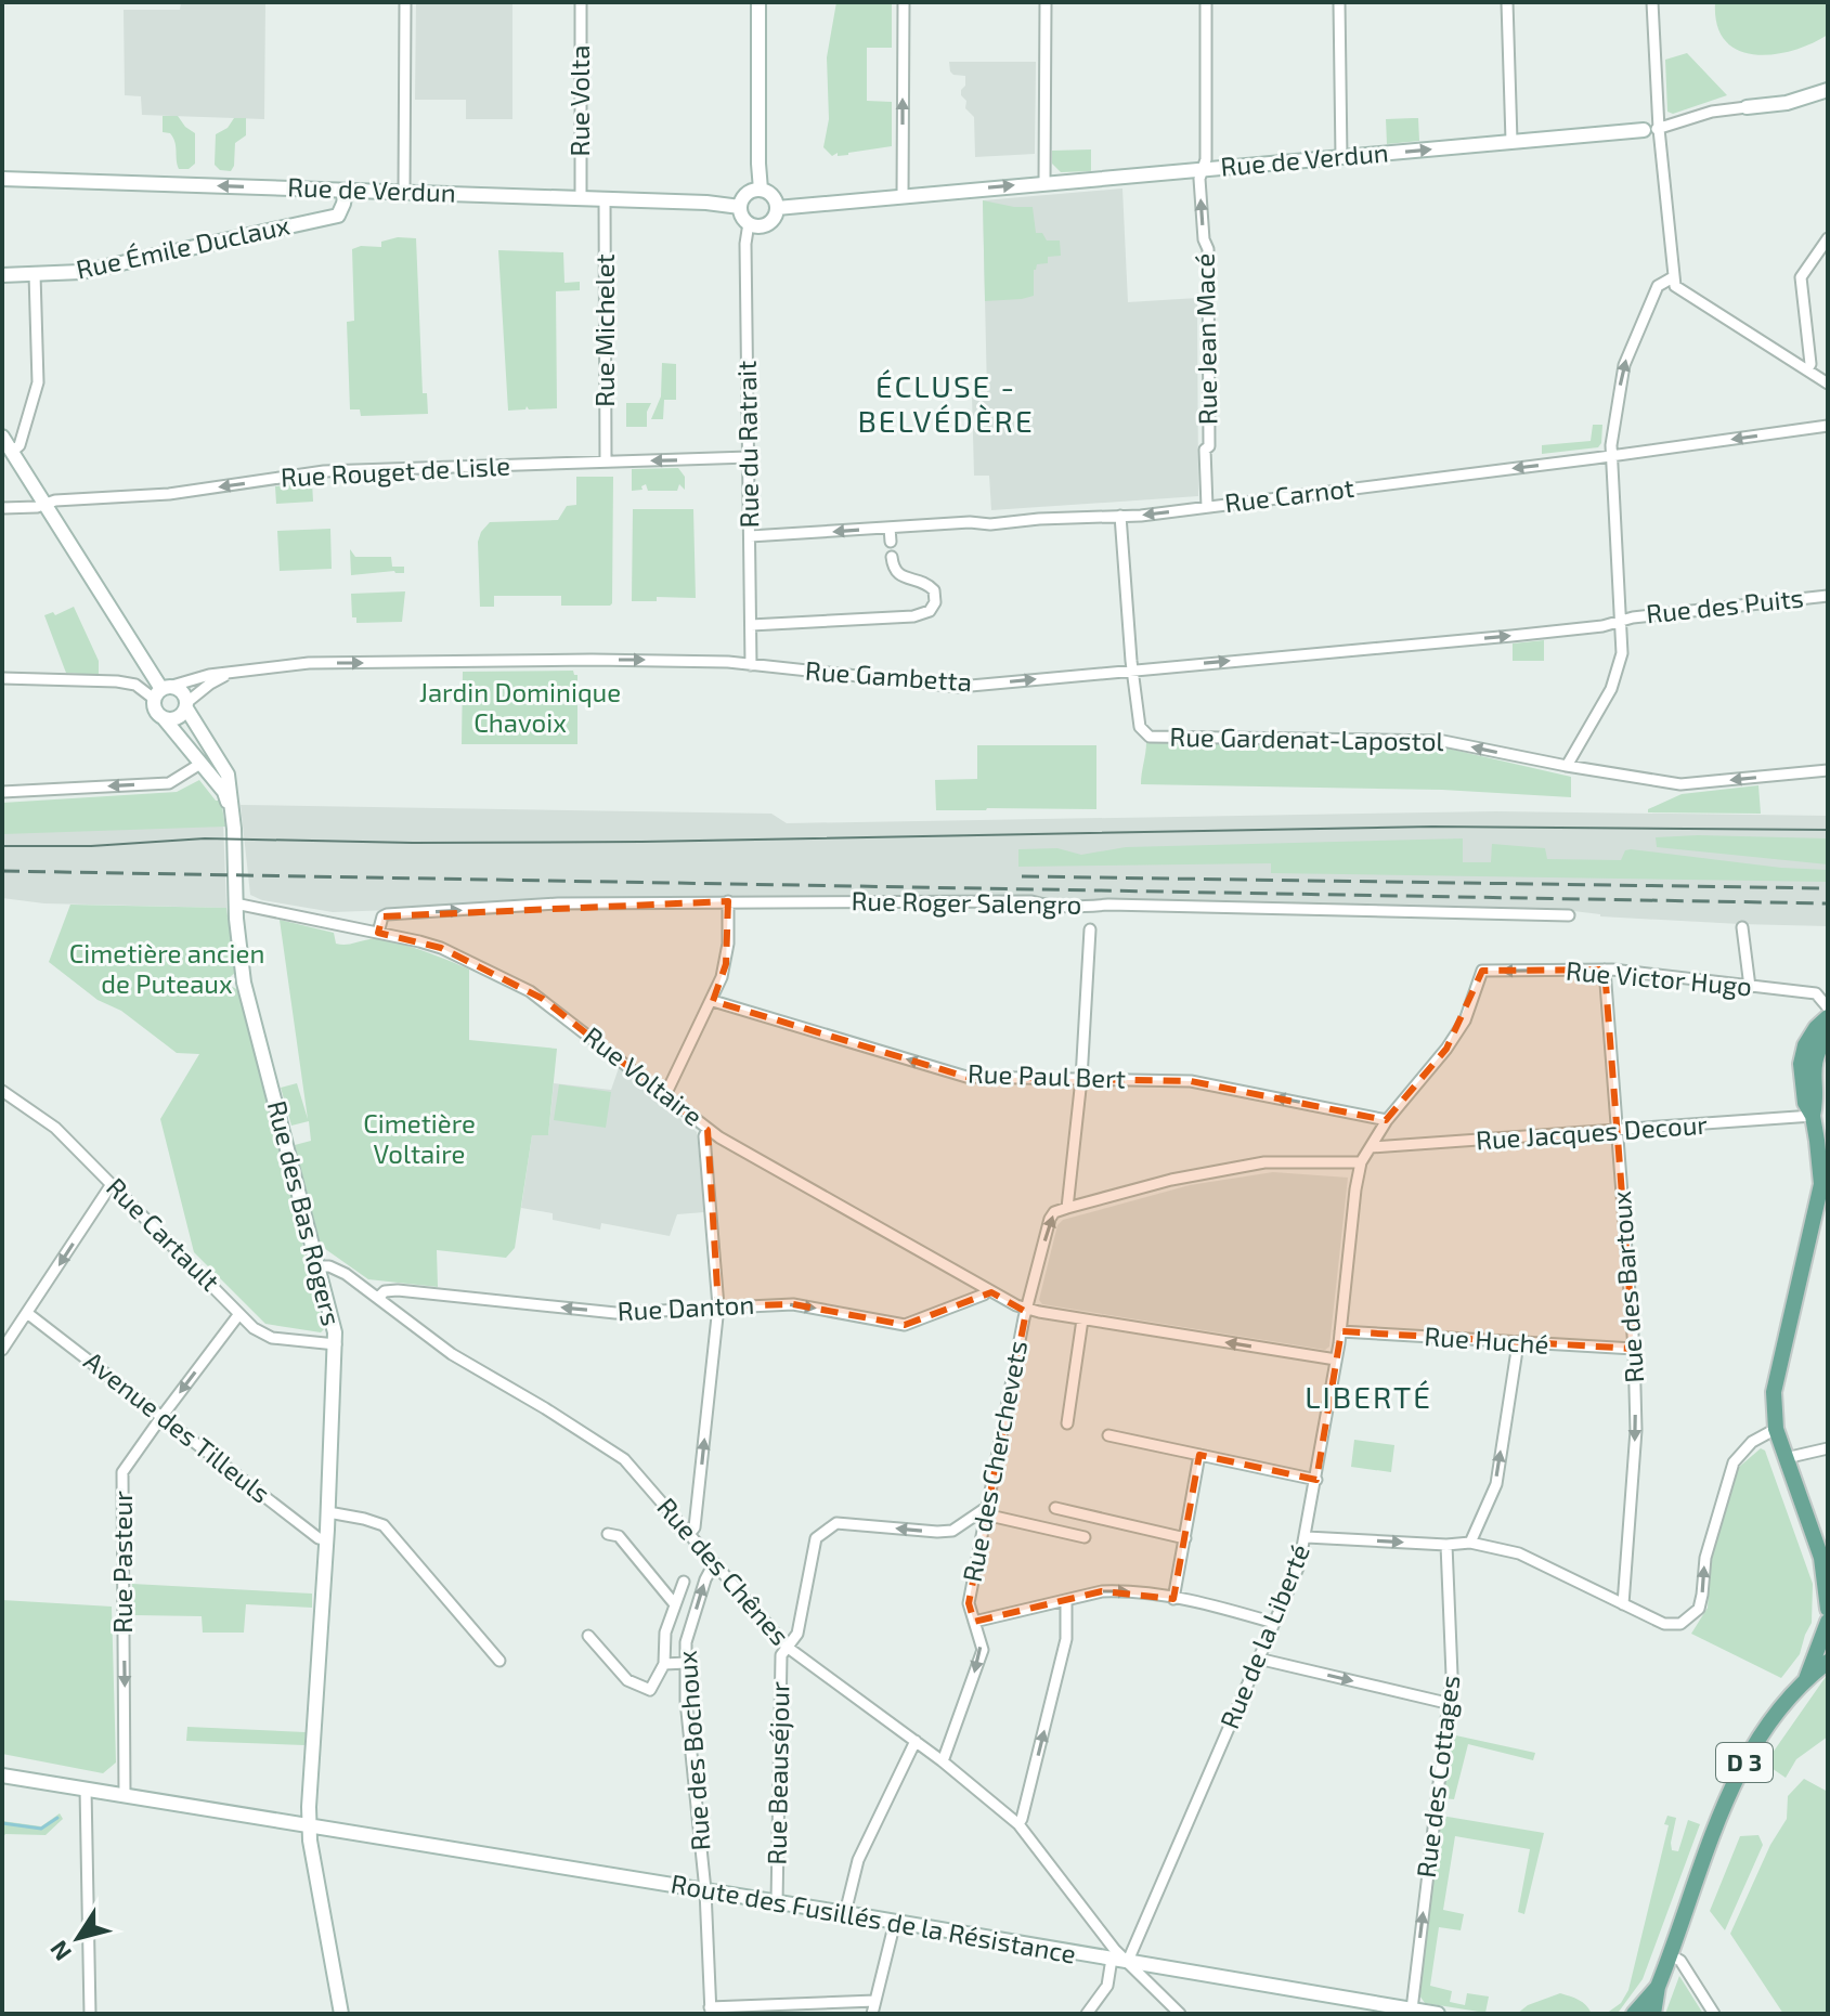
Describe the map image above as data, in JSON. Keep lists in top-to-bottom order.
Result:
{
  "streets": {
    "main road": ["D 3"],
    "street": [
      "Rue Volta",
      "Rue de Verdun",
      "Rue Émile Duclaux",
      "Rue Michelet",
      "Rue Jean Macé",
      "Rue du Ratrait",
      "Rue Rouget de Lisle",
      "Rue Carnot",
      "Rue des Puits",
      "Rue Gambetta",
      "Rue Gardenat-Lapostol",
      "Rue Roger Salengro",
      "Rue Victor Hugo",
      "Rue Voltaire",
      "Rue Paul Bert",
      "Rue Jacques Decour",
      "Rue des Bas Rogers",
      "Rue Cartault",
      "Rue des Bartoux",
      "Rue Danton",
      "Rue Huché",
      "Avenue des Tilleuls",
      "Rue des Cherchevets",
      "Rue Pasteur",
      "Rue des Chênes",
      "Rue de la Liberté",
      "Rue des Bochoux",
      "Rue Beauséjour",
      "Rue des Cottages",
      "Route des Fusillés de la Résistance"
    ]
  },
  "crossings": [
    ["Rue Volta", "Rue de Verdun"],
    ["Rue de Verdun", "Rue Émile Duclaux"],
    ["Rue de Verdun", "Rue Michelet"],
    ["Rue de Verdun", "Rue Jean Macé"],
    ["Rue de Verdun", "Rue du Ratrait"],
    ["Rue Michelet", "Rue Rouget de Lisle"],
    ["Rue Jean Macé", "Rue Carnot"],
    ["Rue du Ratrait", "Rue Rouget de Lisle"],
    ["Rue du Ratrait", "Rue Carnot"],
    ["Rue du Ratrait", "Rue Gambetta"],
    ["Rue des Puits", "Rue Gambetta"],
    ["Rue Gambetta", "Rue Gardenat-Lapostol"],
    ["Rue Gambetta", "Rue des Bas Rogers"],
    ["Rue Roger Salengro", "Rue Voltaire"],
    ["Rue Victor Hugo", "Rue des Bartoux"],
    ["Rue Victor Hugo", "Rue de la Liberté"],
    ["Rue Voltaire", "Rue des Bas Rogers"],
    ["Rue Voltaire", "Rue Danton"],
    ["Rue Voltaire", "Rue des Cherchevets"],
    ["Rue Voltaire", "Rue de la Liberté"],
    ["Rue Paul Bert", "Rue de la Liberté"],
    ["Rue Jacques Decour", "Rue des Bartoux"],
    ["Rue Jacques Decour", "Rue de la Liberté"],
    ["Rue des Bas Rogers", "Rue Cartault"],
    ["Rue des Bas Rogers", "Avenue des Tilleuls"],
    ["Rue des Bas Rogers", "Rue des Chênes"],
    ["Rue des Bas Rogers", "Route des Fusillés de la Résistance"],
    ["Rue Cartault", "Rue Pasteur"],
    ["Rue des Bartoux", "Rue Huché"],
    ["Rue Danton", "Rue des Chênes"],
    ["Rue Huché", "Rue de la Liberté"],
    ["Avenue des Tilleuls", "Rue Pasteur"],
    ["Rue des Cherchevets", "Rue des Chênes"],
    ["Rue des Cherchevets", "Rue Beauséjour"],
    ["Rue Pasteur", "Route des Fusillés de la Résistance"],
    ["Rue des Chênes", "Rue de la Liberté"],
    ["Rue des Chênes", "Rue des Bochoux"],
    ["Rue des Chênes", "Rue Beauséjour"],
    ["Rue des Chênes", "Route des Fusillés de la Résistance"],
    ["Rue de la Liberté", "Route des Fusillés de la Résistance"],
    ["Rue des Bochoux", "Route des Fusillés de la Résistance"],
    ["Rue Beauséjour", "Route des Fusillés de la Résistance"],
    ["Rue des Cottages", "Route des Fusillés de la Résistance"]
  ],
  "one_way": [
    "Rue Jean Macé",
    "Rue Rouget de Lisle",
    "Rue Carnot",
    "Rue Gambetta",
    "Rue Gardenat-Lapostol",
    "Rue Paul Bert",
    "Rue des Bartoux",
    "Rue Pasteur",
    "Rue Beauséjour",
    "Rue des Cottages"
  ],
  "districts": ["ÉCLUSE - BELVÉDÈRE", "LIBERTÉ"],
  "parks": ["Jardin Dominique Chavoix", "Cimetière ancien de Puteaux", "Cimetière Voltaire"],
  "north": "bottom left"
}
